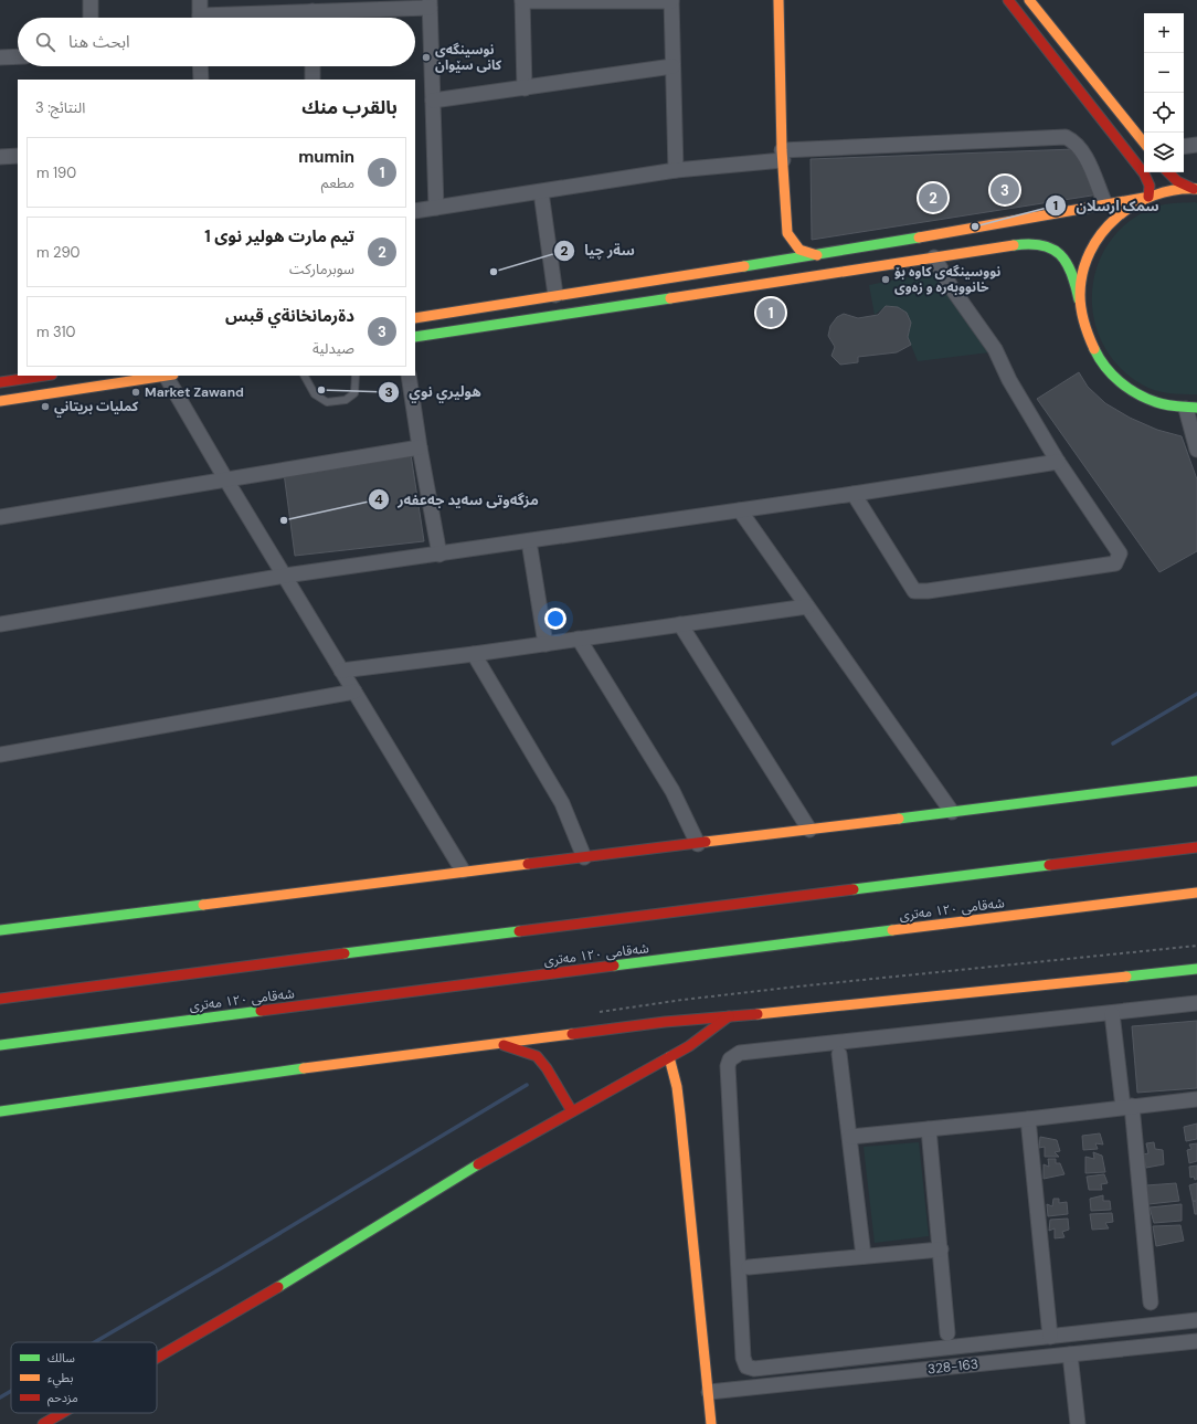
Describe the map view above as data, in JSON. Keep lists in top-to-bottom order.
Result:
{
  "streets": {
    "main road": ["شەقامی ١٢٠ مەتری"],
    "street": ["328-163"]
  },
  "places": [
    "نوسینگەی کانی سێوان",
    "سمک ارسلان",
    "سةر چيا",
    "نووسینگەی کاوە بۆ خانووبەرە و زەوی",
    "هوليري نوي",
    "Market Zawand",
    "كمليات بريتاني",
    "مزگەوتی سەید جەعفەر"
  ],
  "legend": ["سالك", "بطيء", "مزدحم"],
  "page": {
    "map_buttons": ["+", "−"],
    "search": "ابحث هنا",
    "heading": ["بالقرب منك", "النتائج: 3"],
    "list": [
      {
        "mark": "1",
        "name": "mumin",
        "note": "مطعم",
        "value": "190 m"
      },
      {
        "mark": "2",
        "name": "تيم مارت هولير نوى 1",
        "note": "سوبرماركت",
        "value": "290 m"
      },
      {
        "mark": "3",
        "name": "دةرمانخانةي قبس",
        "note": "صيدلية",
        "value": "310 m"
      }
    ],
    "pins": ["3", "2", "1"]
  }
}
